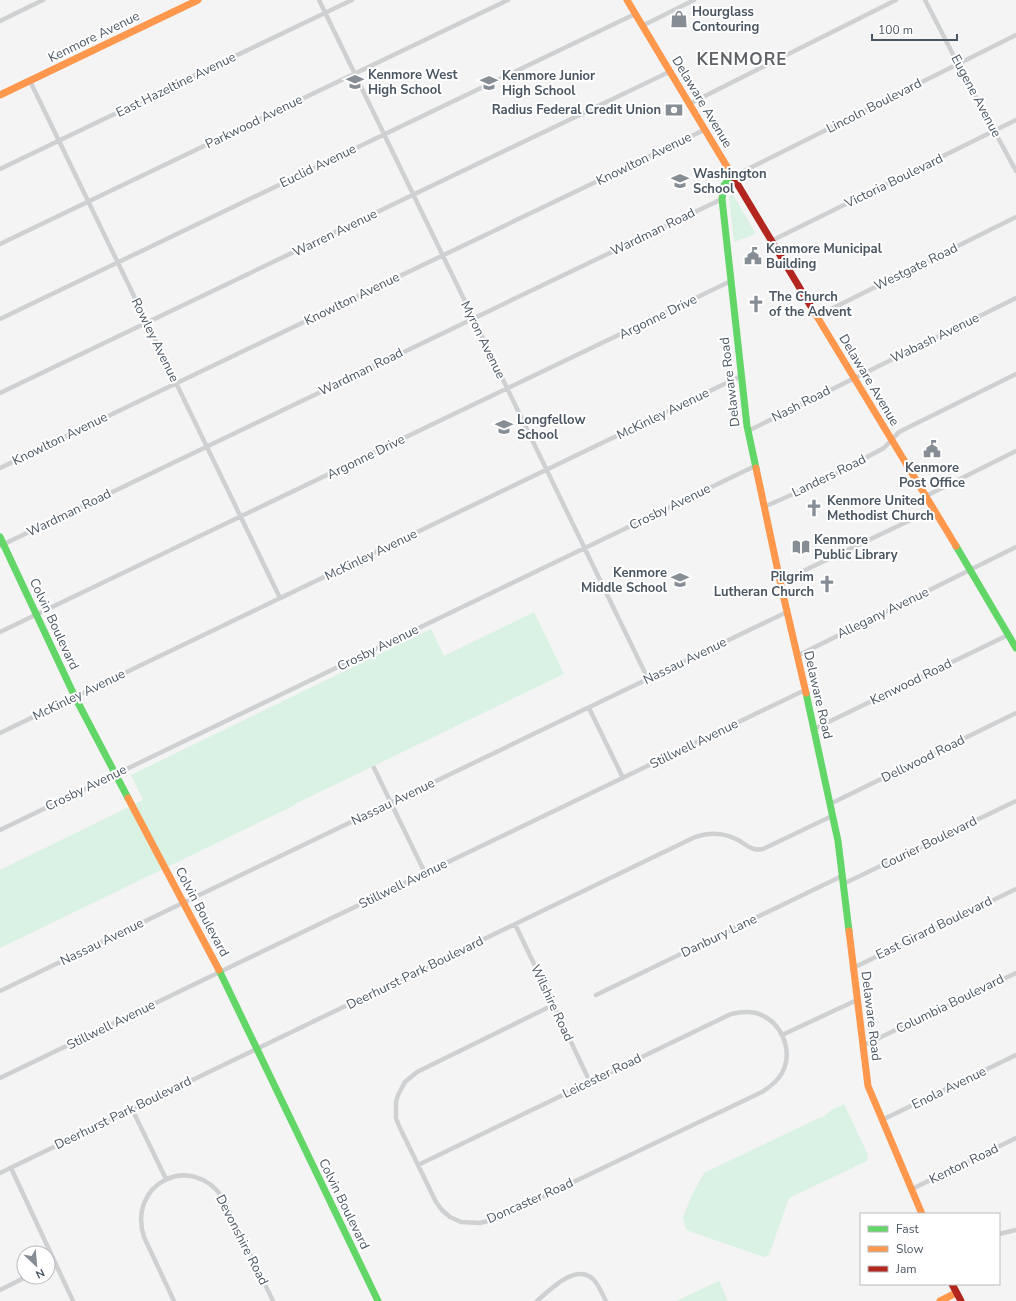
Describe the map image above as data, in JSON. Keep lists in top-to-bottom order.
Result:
{
  "streets": {
    "street": [
      "Kenmore Avenue",
      "East Hazeltine Avenue",
      "Eugene Avenue",
      "Delaware Avenue",
      "Lincoln Boulevard",
      "Parkwood Avenue",
      "Knowlton Avenue",
      "Euclid Avenue",
      "Victoria Boulevard",
      "Wardman Road",
      "Warren Avenue",
      "Westgate Road",
      "Argonne Drive",
      "Wabash Avenue",
      "Rowley Avenue",
      "Myron Avenue",
      "Delaware Road",
      "Nash Road",
      "McKinley Avenue",
      "Landers Road",
      "Crosby Avenue",
      "Allegany Avenue",
      "Colvin Boulevard",
      "Nassau Avenue",
      "Kenwood Road",
      "Stillwell Avenue",
      "Dellwood Road",
      "Courier Boulevard",
      "East Girard Boulevard",
      "Danbury Lane",
      "Deerhurst Park Boulevard",
      "Wilshire Road",
      "Columbia Boulevard",
      "Leicester Road",
      "Enola Avenue",
      "Kenton Road",
      "Doncaster Road",
      "Devonshire Road"
    ]
  },
  "crossings": [
    ["Kenmore Avenue", "Rowley Avenue"],
    ["East Hazeltine Avenue", "Rowley Avenue"],
    ["East Hazeltine Avenue", "Myron Avenue"],
    ["Eugene Avenue", "Lincoln Boulevard"],
    ["Eugene Avenue", "Victoria Boulevard"],
    ["Delaware Avenue", "Lincoln Boulevard"],
    ["Delaware Avenue", "Knowlton Avenue"],
    ["Delaware Avenue", "Euclid Avenue"],
    ["Delaware Avenue", "Victoria Boulevard"],
    ["Delaware Avenue", "Warren Avenue"],
    ["Delaware Avenue", "Westgate Road"],
    ["Delaware Avenue", "Wabash Avenue"],
    ["Delaware Avenue", "Delaware Road"],
    ["Delaware Avenue", "Nash Road"],
    ["Delaware Avenue", "Landers Road"],
    ["Delaware Avenue", "Allegany Avenue"],
    ["Delaware Avenue", "Kenwood Road"],
    ["Lincoln Boulevard", "Delaware Road"],
    ["Parkwood Avenue", "Rowley Avenue"],
    ["Parkwood Avenue", "Myron Avenue"],
    ["Knowlton Avenue", "Rowley Avenue"],
    ["Knowlton Avenue", "Myron Avenue"],
    ["Euclid Avenue", "Rowley Avenue"],
    ["Euclid Avenue", "Myron Avenue"],
    ["Wardman Road", "Rowley Avenue"],
    ["Wardman Road", "Myron Avenue"],
    ["Wardman Road", "Delaware Road"],
    ["Wardman Road", "Colvin Boulevard"],
    ["Warren Avenue", "Rowley Avenue"],
    ["Warren Avenue", "Myron Avenue"],
    ["Argonne Drive", "Rowley Avenue"],
    ["Argonne Drive", "Myron Avenue"],
    ["Argonne Drive", "Delaware Road"],
    ["Argonne Drive", "Colvin Boulevard"],
    ["Wabash Avenue", "Nash Road"],
    ["Rowley Avenue", "McKinley Avenue"],
    ["Myron Avenue", "McKinley Avenue"],
    ["Myron Avenue", "Crosby Avenue"],
    ["Myron Avenue", "Nassau Avenue"],
    ["Delaware Road", "Nash Road"],
    ["Delaware Road", "McKinley Avenue"],
    ["Delaware Road", "Landers Road"],
    ["Delaware Road", "Crosby Avenue"],
    ["Delaware Road", "Allegany Avenue"],
    ["Delaware Road", "Nassau Avenue"],
    ["Delaware Road", "Kenwood Road"],
    ["Delaware Road", "Stillwell Avenue"],
    ["Delaware Road", "Dellwood Road"],
    ["Delaware Road", "Courier Boulevard"],
    ["Delaware Road", "East Girard Boulevard"],
    ["Delaware Road", "Danbury Lane"],
    ["Delaware Road", "Deerhurst Park Boulevard"],
    ["Delaware Road", "Columbia Boulevard"],
    ["Delaware Road", "Enola Avenue"],
    ["Delaware Road", "Kenton Road"],
    ["McKinley Avenue", "Colvin Boulevard"],
    ["Crosby Avenue", "Colvin Boulevard"],
    ["Colvin Boulevard", "Nassau Avenue"],
    ["Colvin Boulevard", "Stillwell Avenue"],
    ["Colvin Boulevard", "Deerhurst Park Boulevard"],
    ["Deerhurst Park Boulevard", "Wilshire Road"],
    ["Wilshire Road", "Leicester Road"],
    ["Wilshire Road", "Doncaster Road"],
    ["Leicester Road", "Doncaster Road"]
  ],
  "districts": ["KENMORE"],
  "places": {
    "shop": ["Hourglass Contouring"],
    "school or university": [
      "Kenmore West High School",
      "Kenmore Junior High School",
      "Washington School",
      "Longfellow School",
      "Kenmore Middle School"
    ],
    "bank": ["Radius Federal Credit Union"],
    "public building": ["Kenmore Municipal Building", "Kenmore Post Office"],
    "church": ["The Church of the Advent", "Kenmore United Methodist Church", "Pilgrim Lutheran Church"],
    "library": ["Kenmore Public Library"]
  },
  "legend": ["Fast", "Slow", "Jam"],
  "scale_bar": "100 m",
  "north": "bottom right"
}
